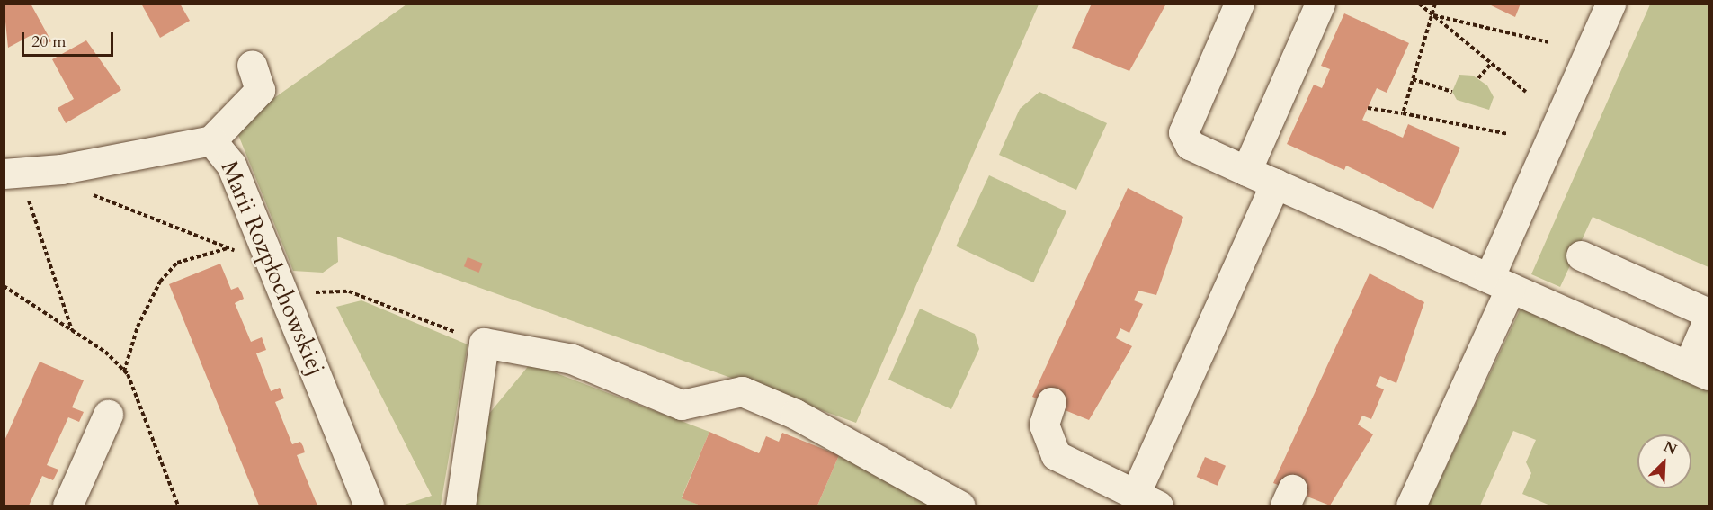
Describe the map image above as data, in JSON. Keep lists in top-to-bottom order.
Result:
{
  "streets": {
    "street": ["Marii Rozpłochowskiej"]
  },
  "scale_bar": "20 m",
  "north": "top right"
}
